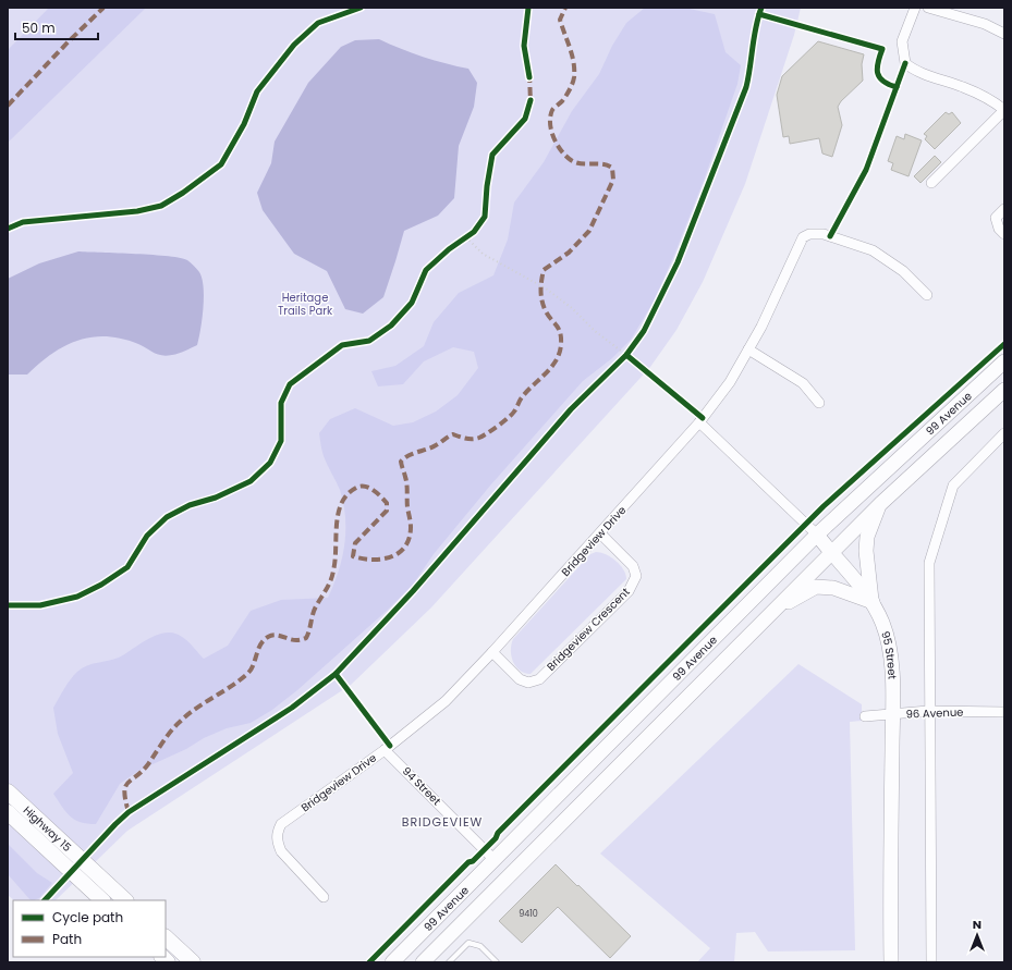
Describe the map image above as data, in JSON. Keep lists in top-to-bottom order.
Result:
{
  "streets": {
    "main road": ["99 Avenue", "95 Street", "Highway 15"],
    "street": [
      "Bridgeview Drive",
      "Bridgeview Crescent",
      "96 Avenue",
      "94 Street"
    ]
  },
  "crossings": [
    ["99 Avenue", "95 Street"],
    ["99 Avenue", "94 Street"],
    ["Bridgeview Drive", "Bridgeview Crescent"],
    ["Bridgeview Drive", "95 Street"],
    ["Bridgeview Drive", "94 Street"],
    ["95 Street", "96 Avenue"]
  ],
  "districts": ["BRIDGEVIEW"],
  "parks": ["Heritage Trails Park"],
  "house_numbers": ["9410"],
  "legend": ["Cycle path", "Path"],
  "scale_bar": "50 m",
  "north": "top"
}
